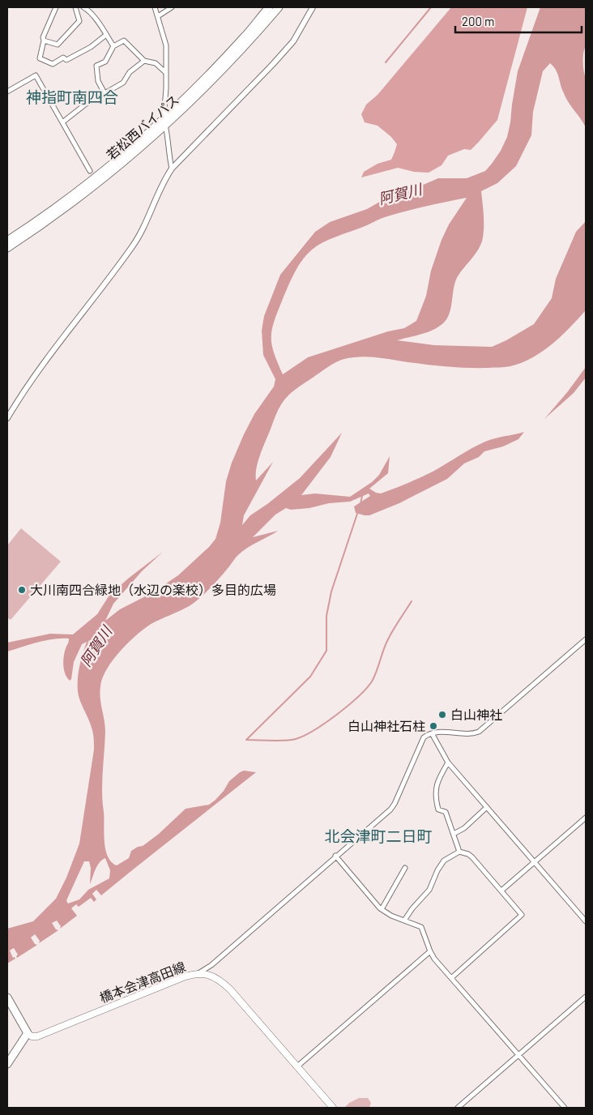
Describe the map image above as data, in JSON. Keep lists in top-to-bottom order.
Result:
{
  "streets": {
    "main road": ["若松西バイパス", "橋本会津高田線"]
  },
  "districts": ["神指町南四合", "北会津町二日町"],
  "water": ["阿賀川"],
  "places": ["大川南四合緑地（水辺の楽校）多目的広場", "白山神社", "白山神社石柱"],
  "scale_bar": "200 m"
}
